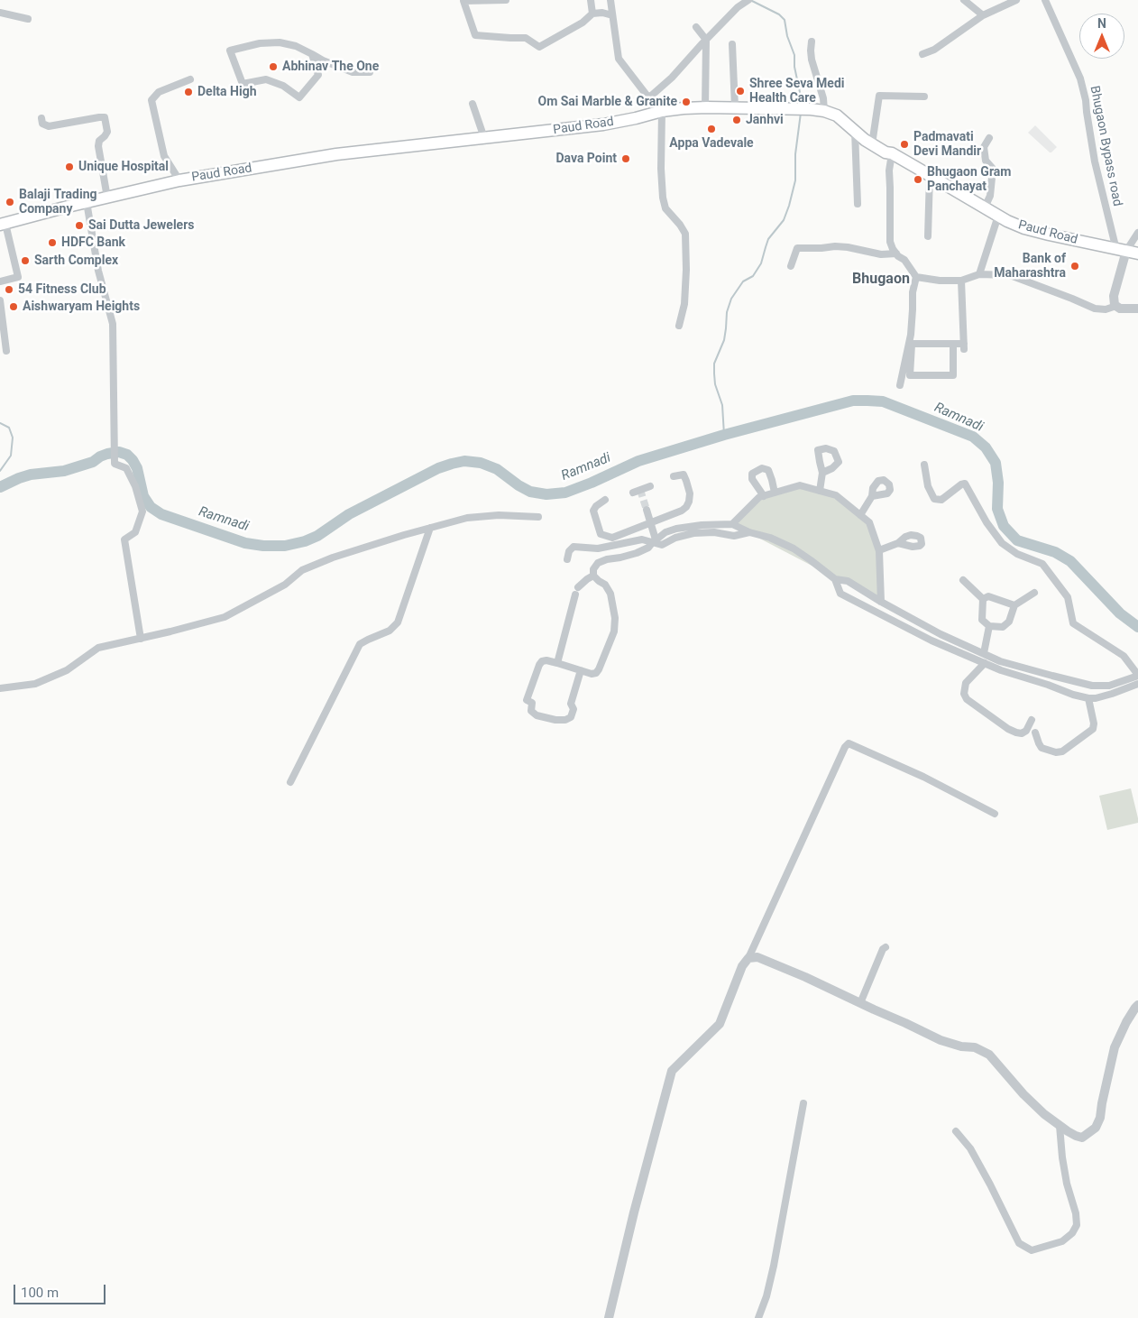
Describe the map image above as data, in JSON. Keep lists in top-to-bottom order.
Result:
{
  "streets": {
    "main road": ["Paud Road"],
    "street": ["Bhugaon Bypass road"]
  },
  "crossings": [
    ["Paud Road", "Bhugaon Bypass road"]
  ],
  "districts": ["Bhugaon"],
  "water": ["Ramnadi"],
  "places": [
    "Abhinav The One",
    "Shree Seva Medi Health Care",
    "Delta High",
    "Om Sai Marble & Granite",
    "Janhvi",
    "Appa Vadevale",
    "Padmavati Devi Mandir",
    "Dava Point",
    "Unique Hospital",
    "Bhugaon Gram Panchayat",
    "Balaji Trading Company",
    "Sai Dutta Jewelers",
    "HDFC Bank",
    "Sarth Complex",
    "Bank of Maharashtra",
    "54 Fitness Club",
    "Aishwaryam Heights"
  ],
  "scale_bar": "100 m",
  "north": "top"
}
